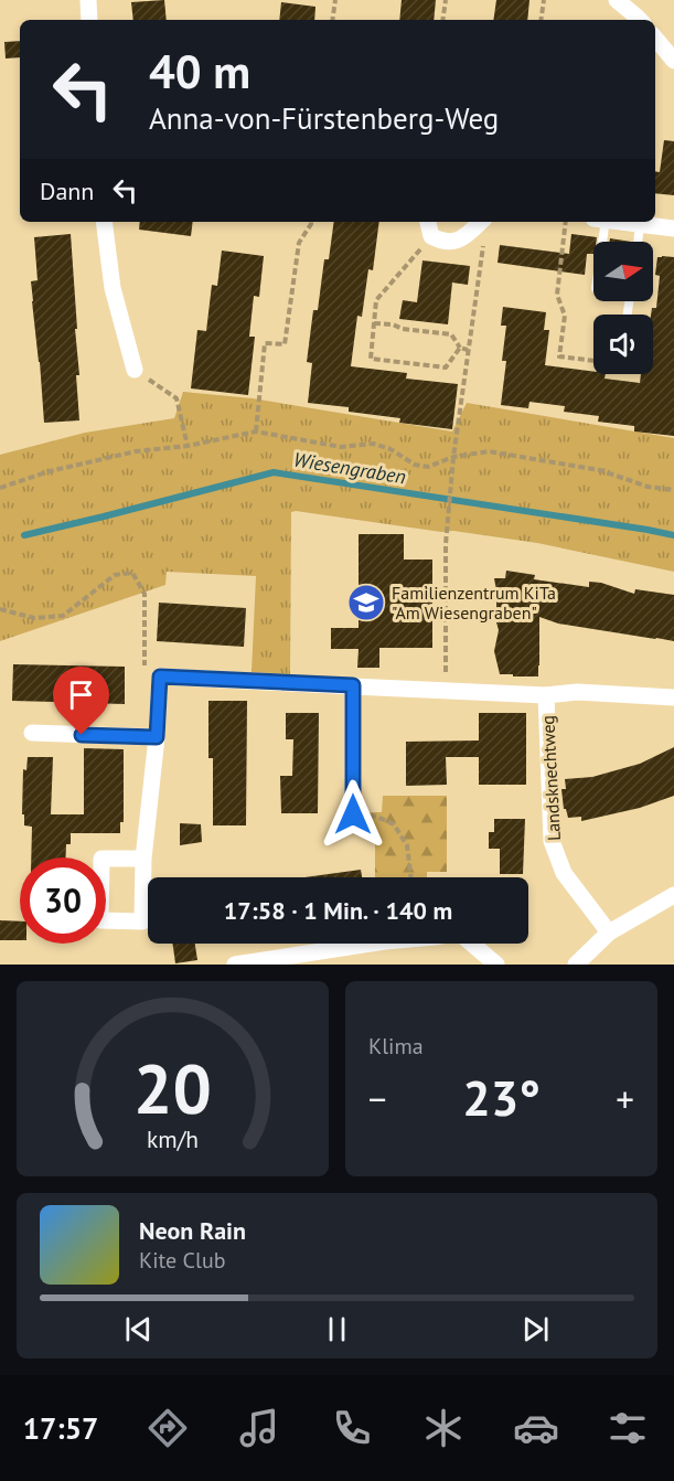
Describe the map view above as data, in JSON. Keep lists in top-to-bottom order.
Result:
{
  "streets": {
    "street": ["Landsknechtweg"]
  },
  "water": ["Wiesengraben"],
  "places": {
    "school or university": ["Familienzentrum KiTa \"Am Wiesengraben\""]
  },
  "north": "right",
  "page": {
    "turn": ["40 m", "Anna-von-Fürstenberg-Weg"],
    "then": "Dann",
    "limit": "30",
    "trip": "17:58 · 1 Min. · 140 m",
    "tile": "Klima",
    "heat": ["−", "23°", "+"],
    "song": ["Neon Rain", "Kite Club"],
    "tabs": "17:57",
    "gauge": ["20", "km/h"]
  }
}
